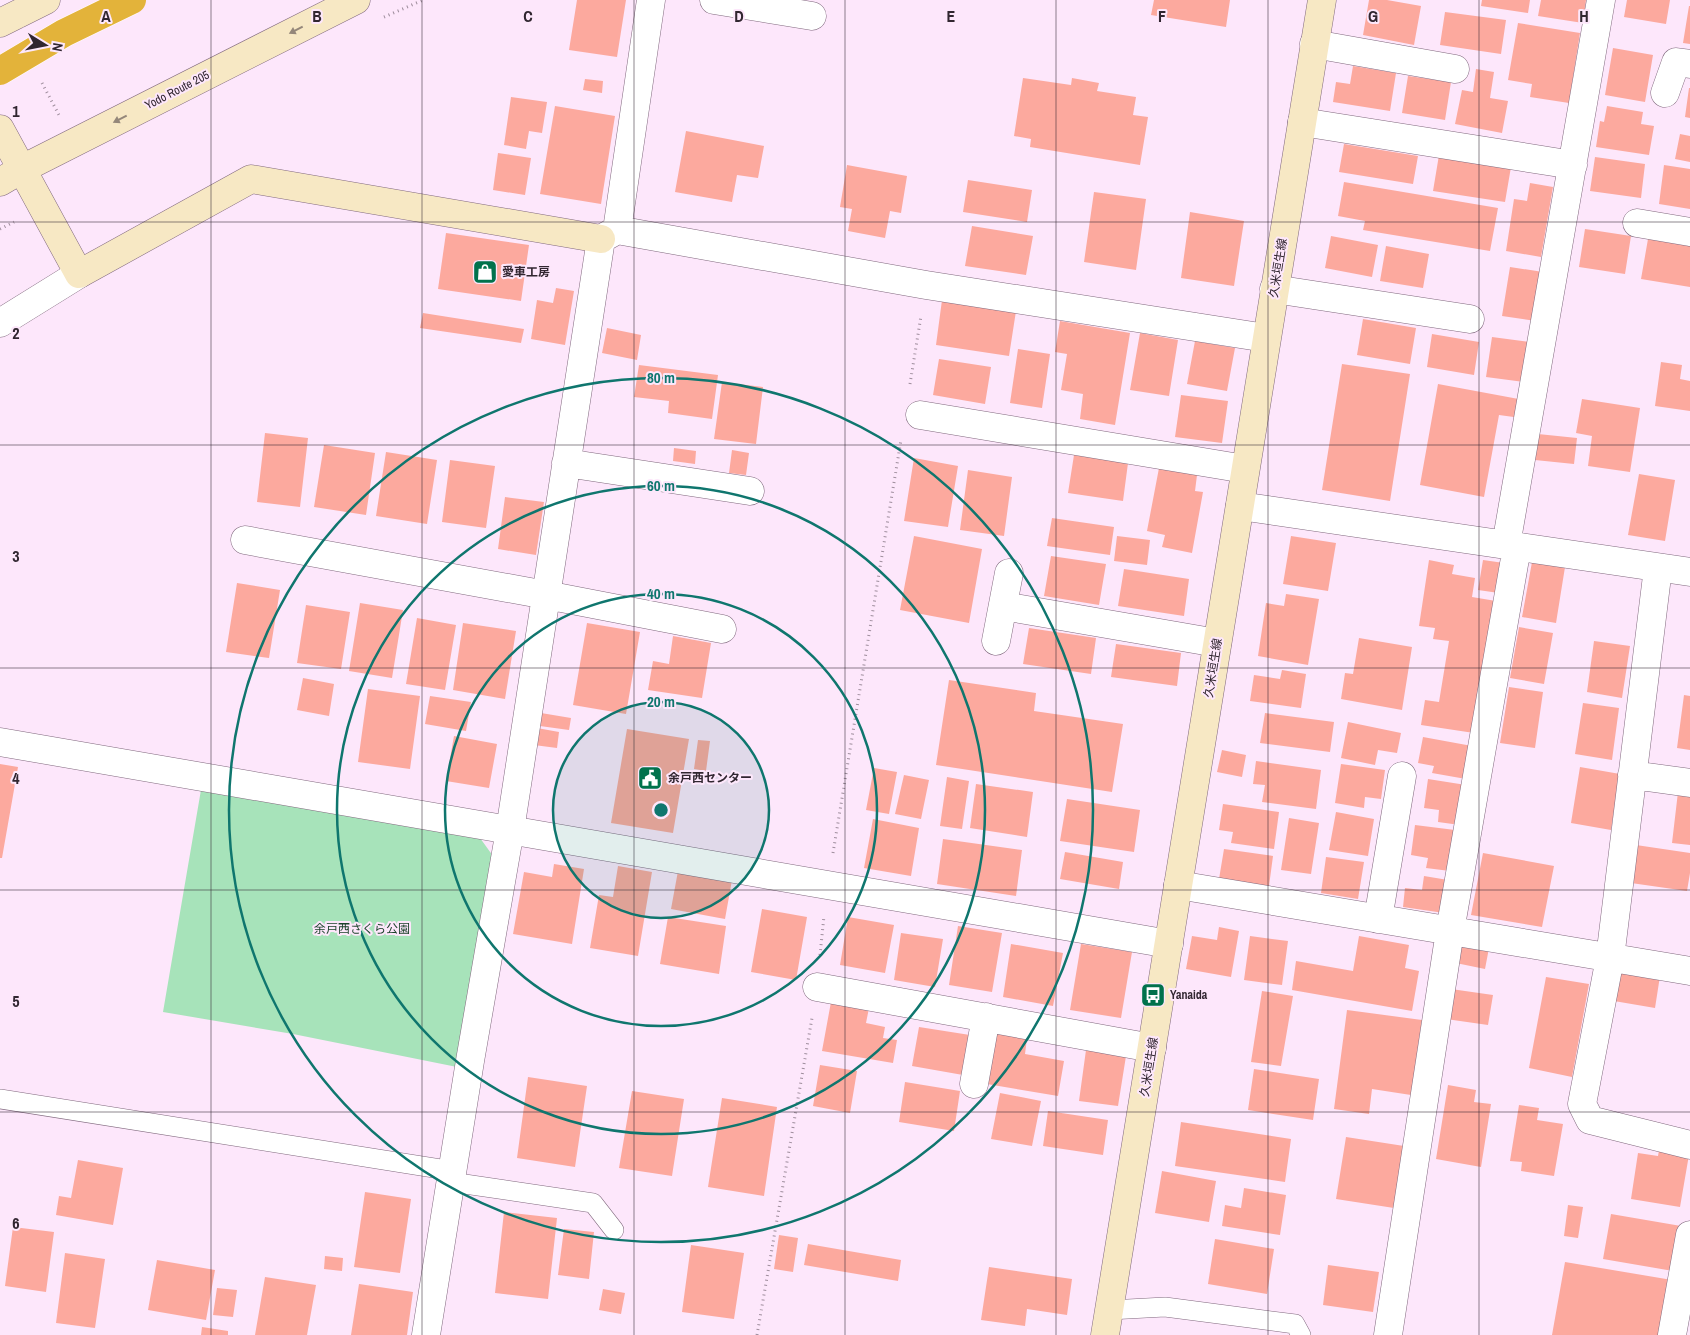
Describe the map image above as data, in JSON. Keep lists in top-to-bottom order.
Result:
{
  "streets": {
    "main road": ["Yodo Route 205", "久米垣生線"]
  },
  "one_way": ["Yodo Route 205"],
  "parks": ["余戸西さくら公園"],
  "places": {
    "shop": ["愛車工房"],
    "public building": ["余戸西センター"],
    "bus stop": ["Yanaida"]
  },
  "north": "right",
  "grid": {
    "columns": [
      "A",
      "B",
      "C",
      "D",
      "E",
      "F",
      "G",
      "H"
    ],
    "rows": [
      "1",
      "2",
      "3",
      "4",
      "5",
      "6"
    ]
  },
  "rings": [
    "80 m",
    "60 m",
    "40 m",
    "20 m"
  ]
}
